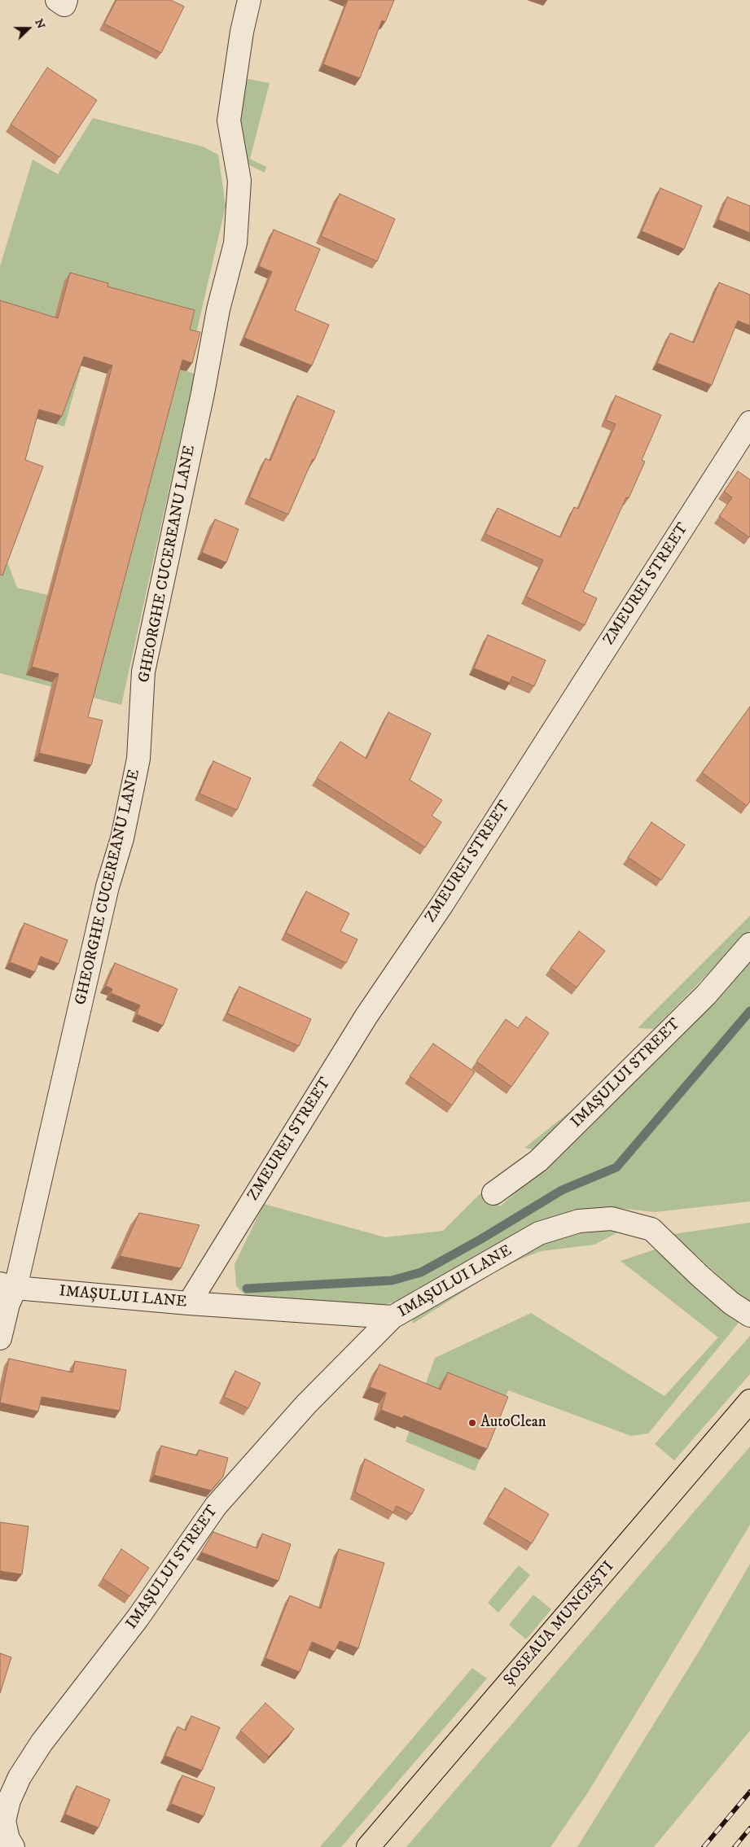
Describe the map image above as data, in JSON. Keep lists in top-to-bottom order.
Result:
{
  "streets": {
    "main road": ["ȘOSEAUA MUNCEȘTI"],
    "street": [
      "GHEORGHE CUCEREANU LANE",
      "ZMEUREI STREET",
      "IMAȘULUI STREET",
      "IMAȘULUI LANE"
    ]
  },
  "crossings": [
    ["GHEORGHE CUCEREANU LANE", "IMAȘULUI LANE"],
    ["ZMEUREI STREET", "IMAȘULUI LANE"],
    ["IMAȘULUI STREET", "IMAȘULUI LANE"]
  ],
  "places": ["AutoClean"],
  "north": "right"
}
